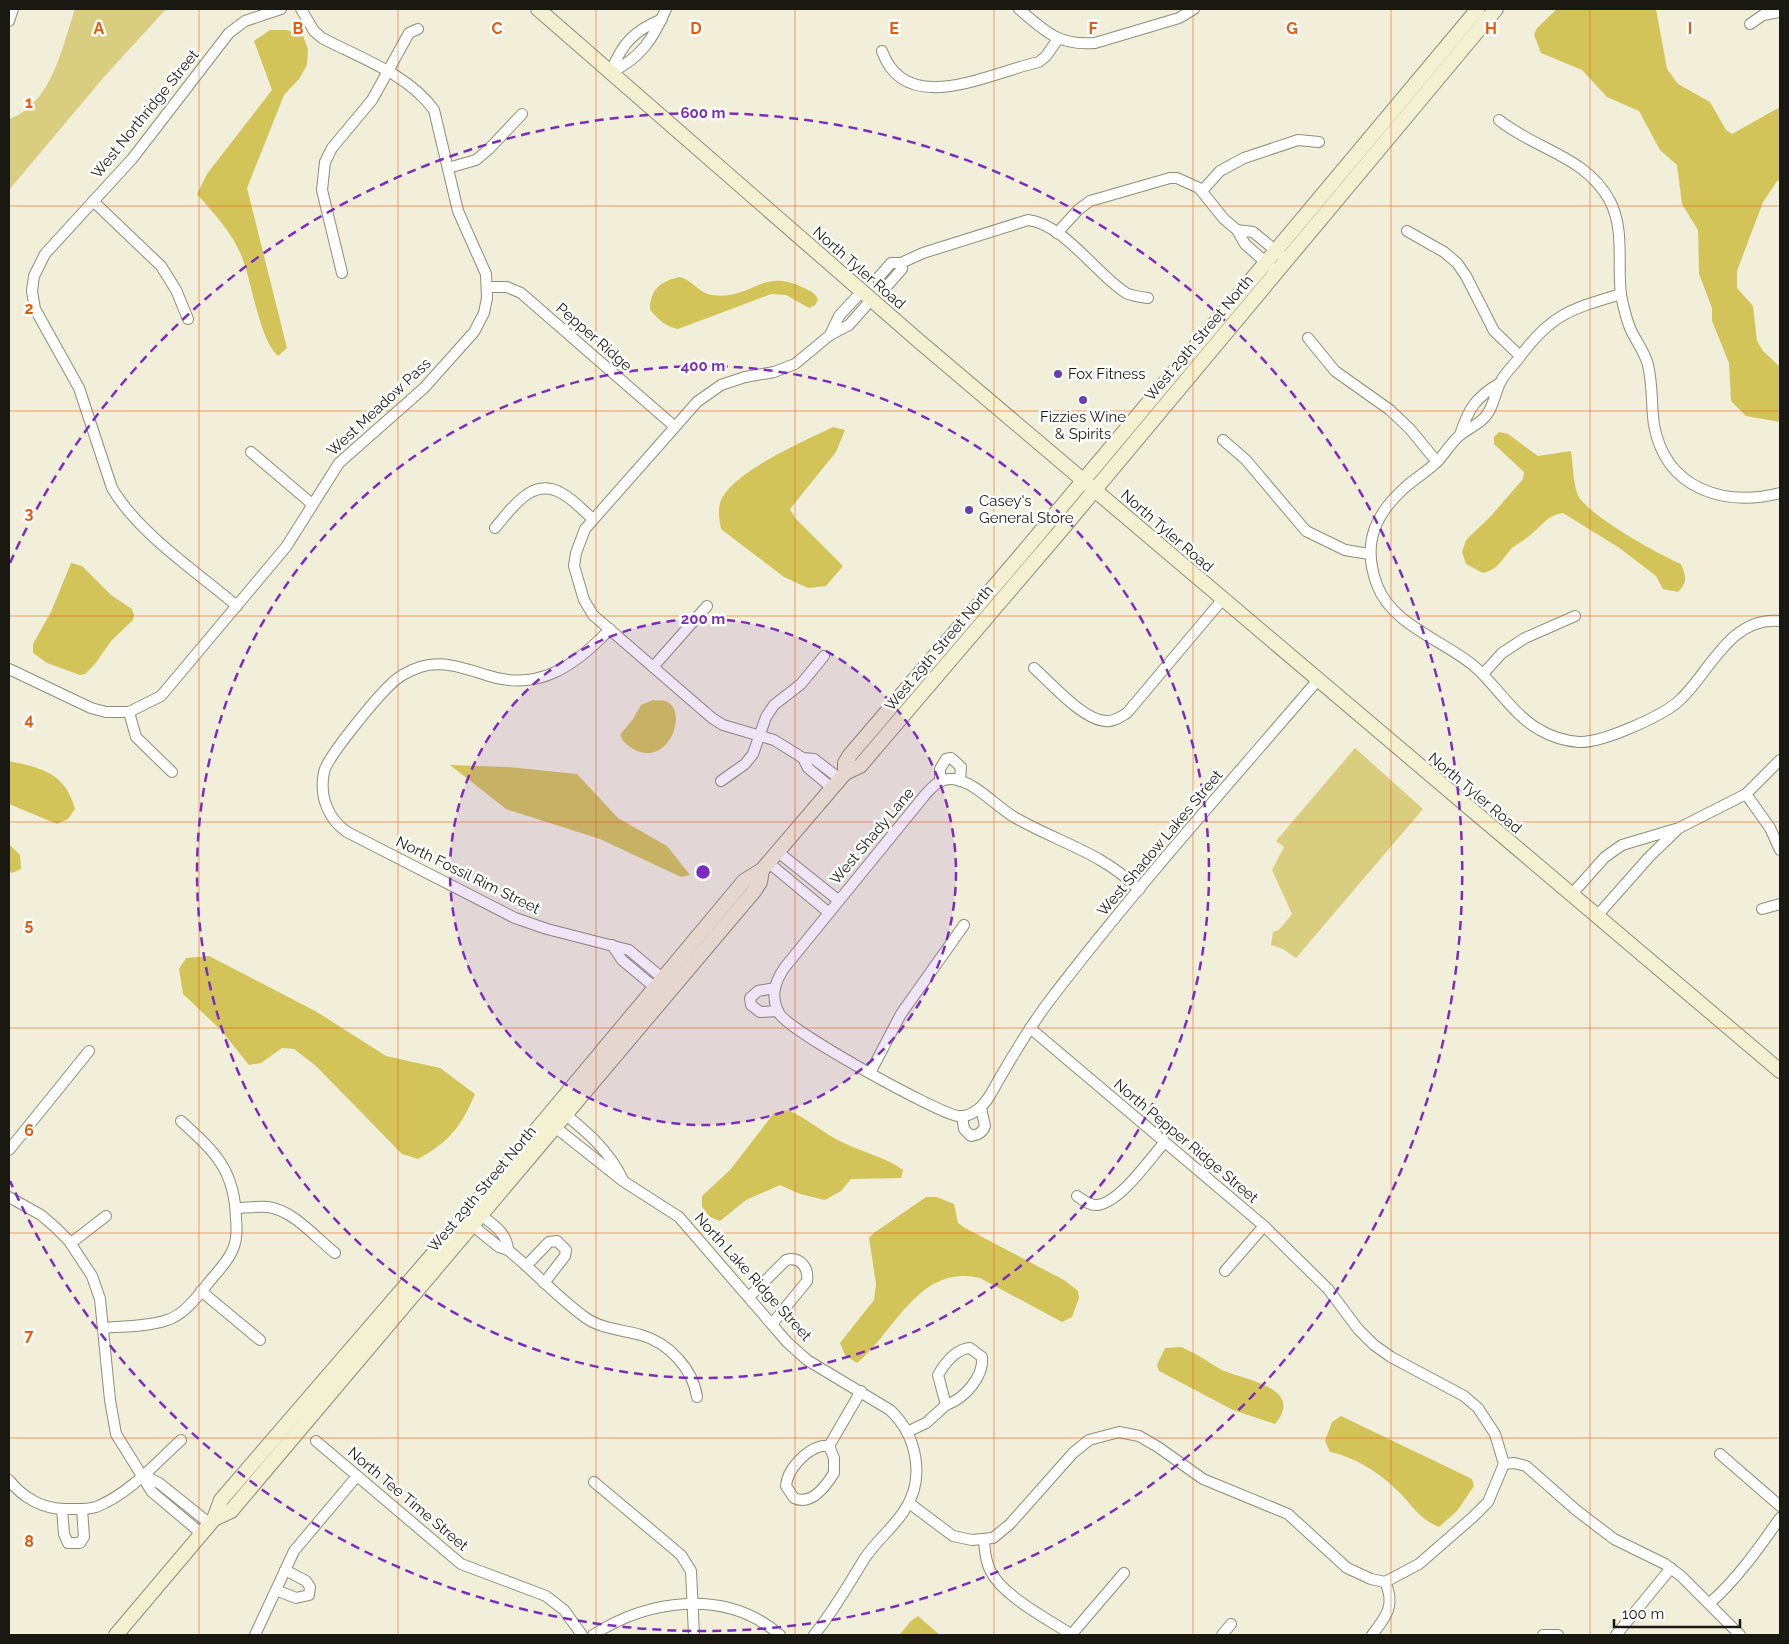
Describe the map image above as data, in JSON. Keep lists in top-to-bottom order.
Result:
{
  "streets": {
    "main road": ["North Tyler Road", "West 29th Street North"],
    "street": [
      "West Northridge Street",
      "Pepper Ridge",
      "West Meadow Pass",
      "West Shady Lane",
      "West Shadow Lakes Street",
      "North Fossil Rim Street",
      "North Pepper Ridge Street",
      "North Lake Ridge Street",
      "North Tee Time Street"
    ]
  },
  "crossings": [
    ["West Northridge Street", "West Meadow Pass"],
    ["North Tyler Road", "West 29th Street North"],
    ["North Tyler Road", "West Shadow Lakes Street"],
    ["Pepper Ridge", "West Meadow Pass"],
    ["West 29th Street North", "North Fossil Rim Street"],
    ["West 29th Street North", "North Lake Ridge Street"],
    ["West Shadow Lakes Street", "North Pepper Ridge Street"]
  ],
  "places": ["Fox Fitness", "Fizzies Wine & Spirits", "Casey's General Store"],
  "scale_bar": "100 m",
  "grid": {
    "columns": [
      "A",
      "B",
      "C",
      "D",
      "E",
      "F",
      "G",
      "H",
      "I"
    ],
    "rows": [
      "1",
      "2",
      "3",
      "4",
      "5",
      "6",
      "7",
      "8"
    ]
  },
  "rings": ["600 m", "400 m", "200 m"]
}
